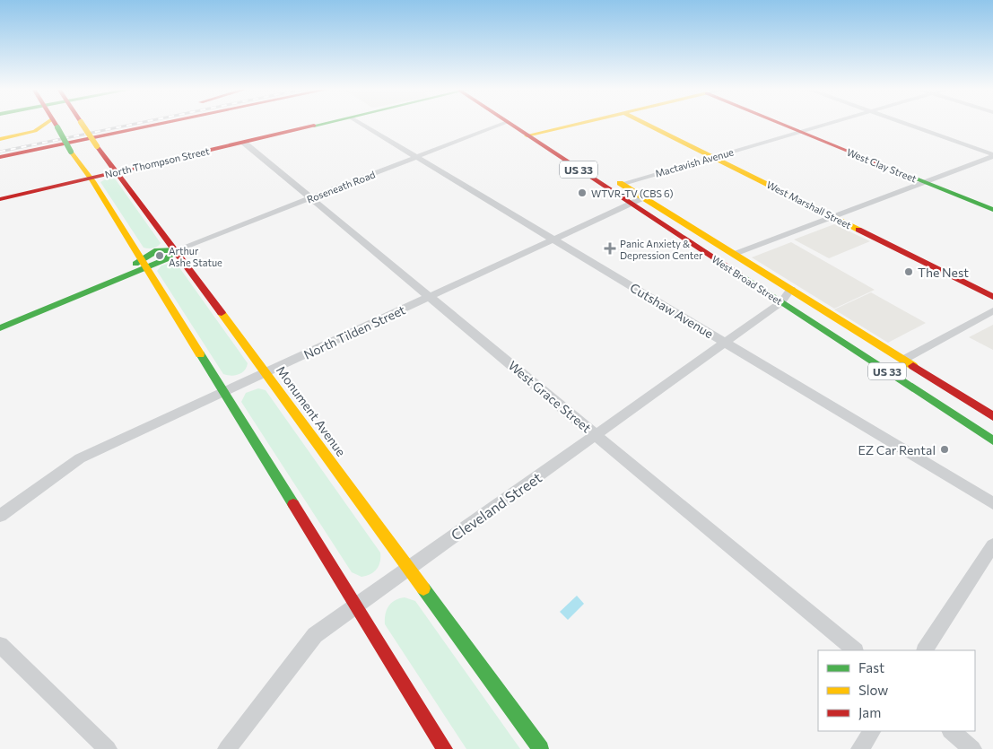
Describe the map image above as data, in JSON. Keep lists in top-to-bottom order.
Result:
{
  "streets": {
    "main road": [
      "North Thompson Street",
      "West Clay Street",
      "US 33",
      "Roseneath Road",
      "West Marshall Street",
      "West Broad Street",
      "Monument Avenue"
    ],
    "street": [
      "Mactavish Avenue",
      "Cutshaw Avenue",
      "North Tilden Street",
      "West Grace Street",
      "Cleveland Street"
    ]
  },
  "crossings": [
    ["North Thompson Street", "West Grace Street"],
    ["North Thompson Street", "Monument Avenue"],
    ["Mactavish Avenue", "West Clay Street"],
    ["Mactavish Avenue", "West Marshall Street"],
    ["Mactavish Avenue", "West Broad Street"],
    ["Roseneath Road", "Cutshaw Avenue"],
    ["Roseneath Road", "West Grace Street"],
    ["Roseneath Road", "Monument Avenue"],
    ["West Broad Street", "North Tilden Street"],
    ["West Broad Street", "Cleveland Street"],
    ["Cutshaw Avenue", "North Tilden Street"],
    ["Cutshaw Avenue", "Cleveland Street"],
    ["North Tilden Street", "West Grace Street"],
    ["North Tilden Street", "Monument Avenue"],
    ["West Grace Street", "Cleveland Street"],
    ["Monument Avenue", "Cleveland Street"]
  ],
  "places": {
    "other": [
      "WTVR-TV (CBS 6)",
      "Arthur Ashe Statue",
      "The Nest",
      "EZ Car Rental"
    ],
    "health": ["Panic Anxiety & Depression Center"]
  },
  "legend": ["Fast", "Slow", "Jam"]
}
